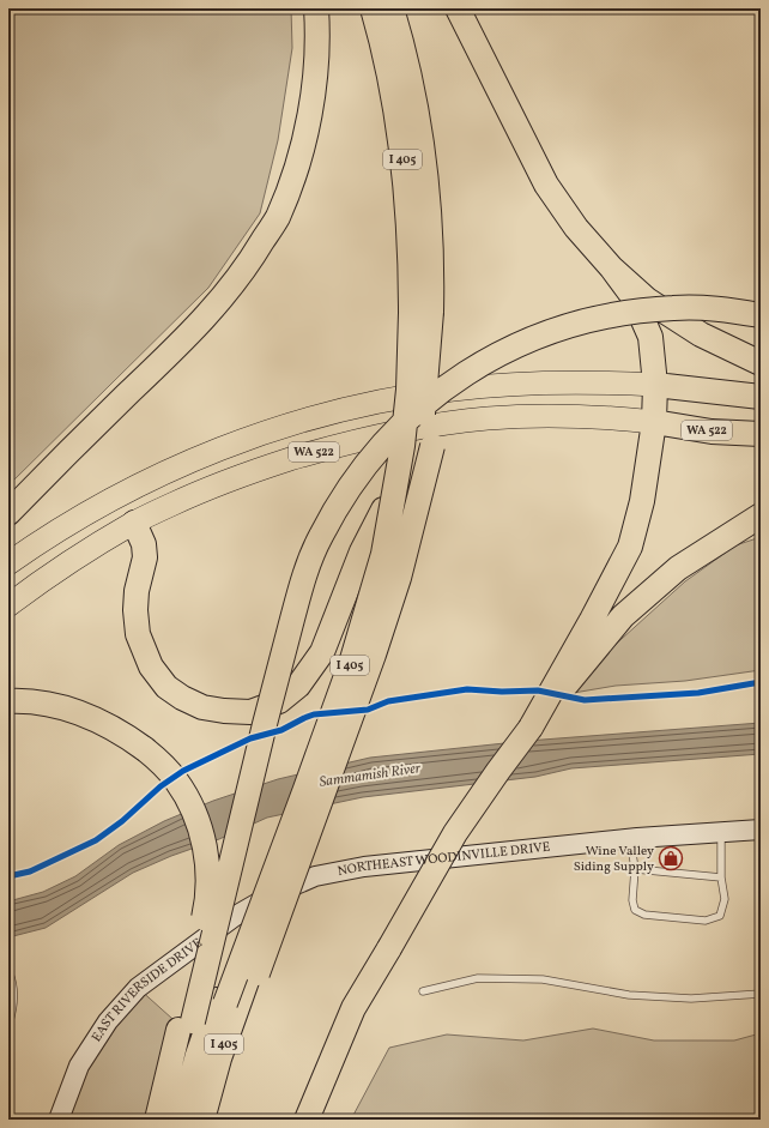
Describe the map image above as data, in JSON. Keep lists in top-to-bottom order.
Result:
{
  "streets": {
    "highway": ["I 405", "WA 522"],
    "main road": ["NORTHEAST WOODINVILLE DRIVE", "EAST RIVERSIDE DRIVE"]
  },
  "crossings": [
    ["NORTHEAST WOODINVILLE DRIVE", "EAST RIVERSIDE DRIVE"]
  ],
  "water": ["Sammamish River"],
  "places": {
    "shop": ["Wine Valley Siding Supply"]
  }
}
